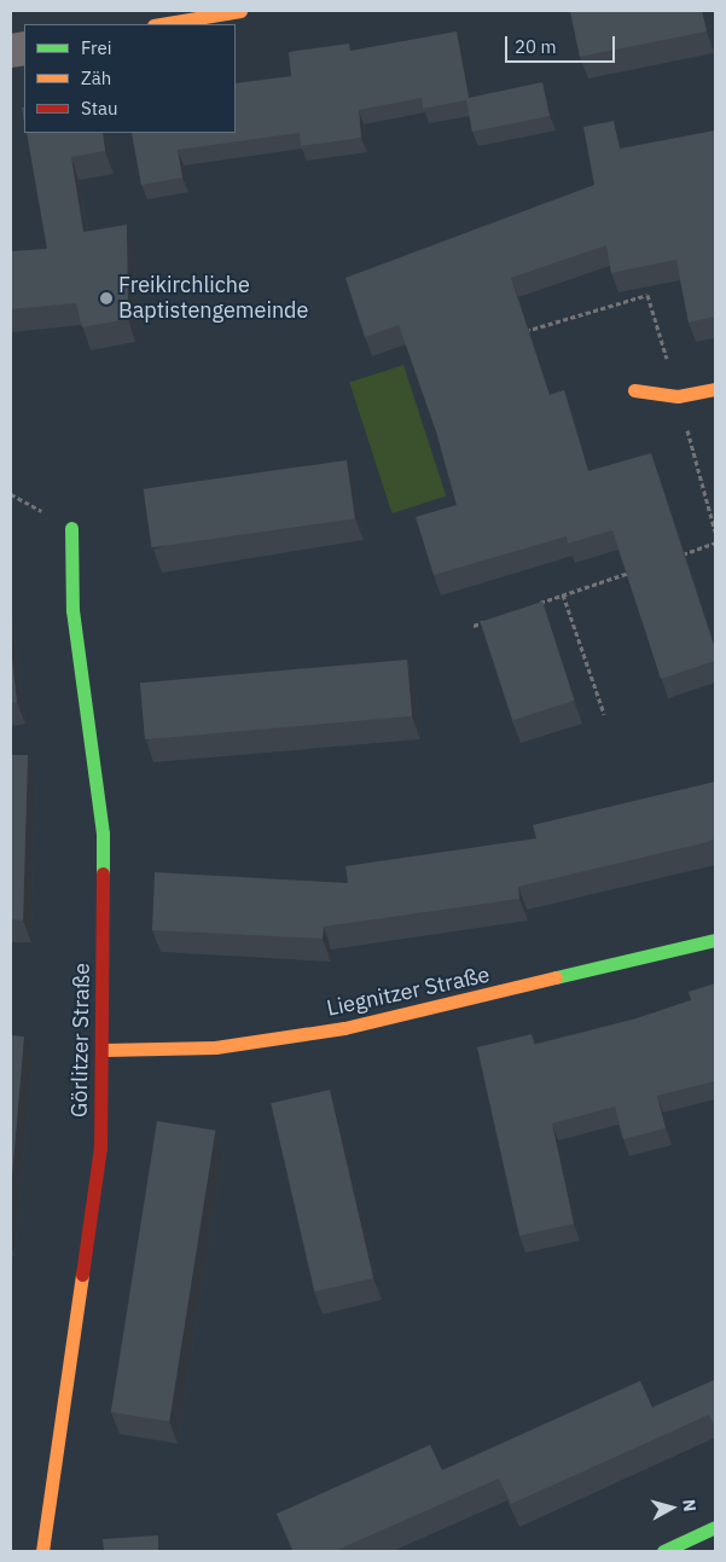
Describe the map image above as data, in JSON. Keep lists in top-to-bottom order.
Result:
{
  "streets": {
    "street": ["Liegnitzer Straße", "Görlitzer Straße"]
  },
  "crossings": [
    ["Liegnitzer Straße", "Görlitzer Straße"]
  ],
  "places": ["Freikirchliche Baptistengemeinde"],
  "legend": ["Frei", "Zäh", "Stau"],
  "scale_bar": "20 m",
  "north": "right"
}
